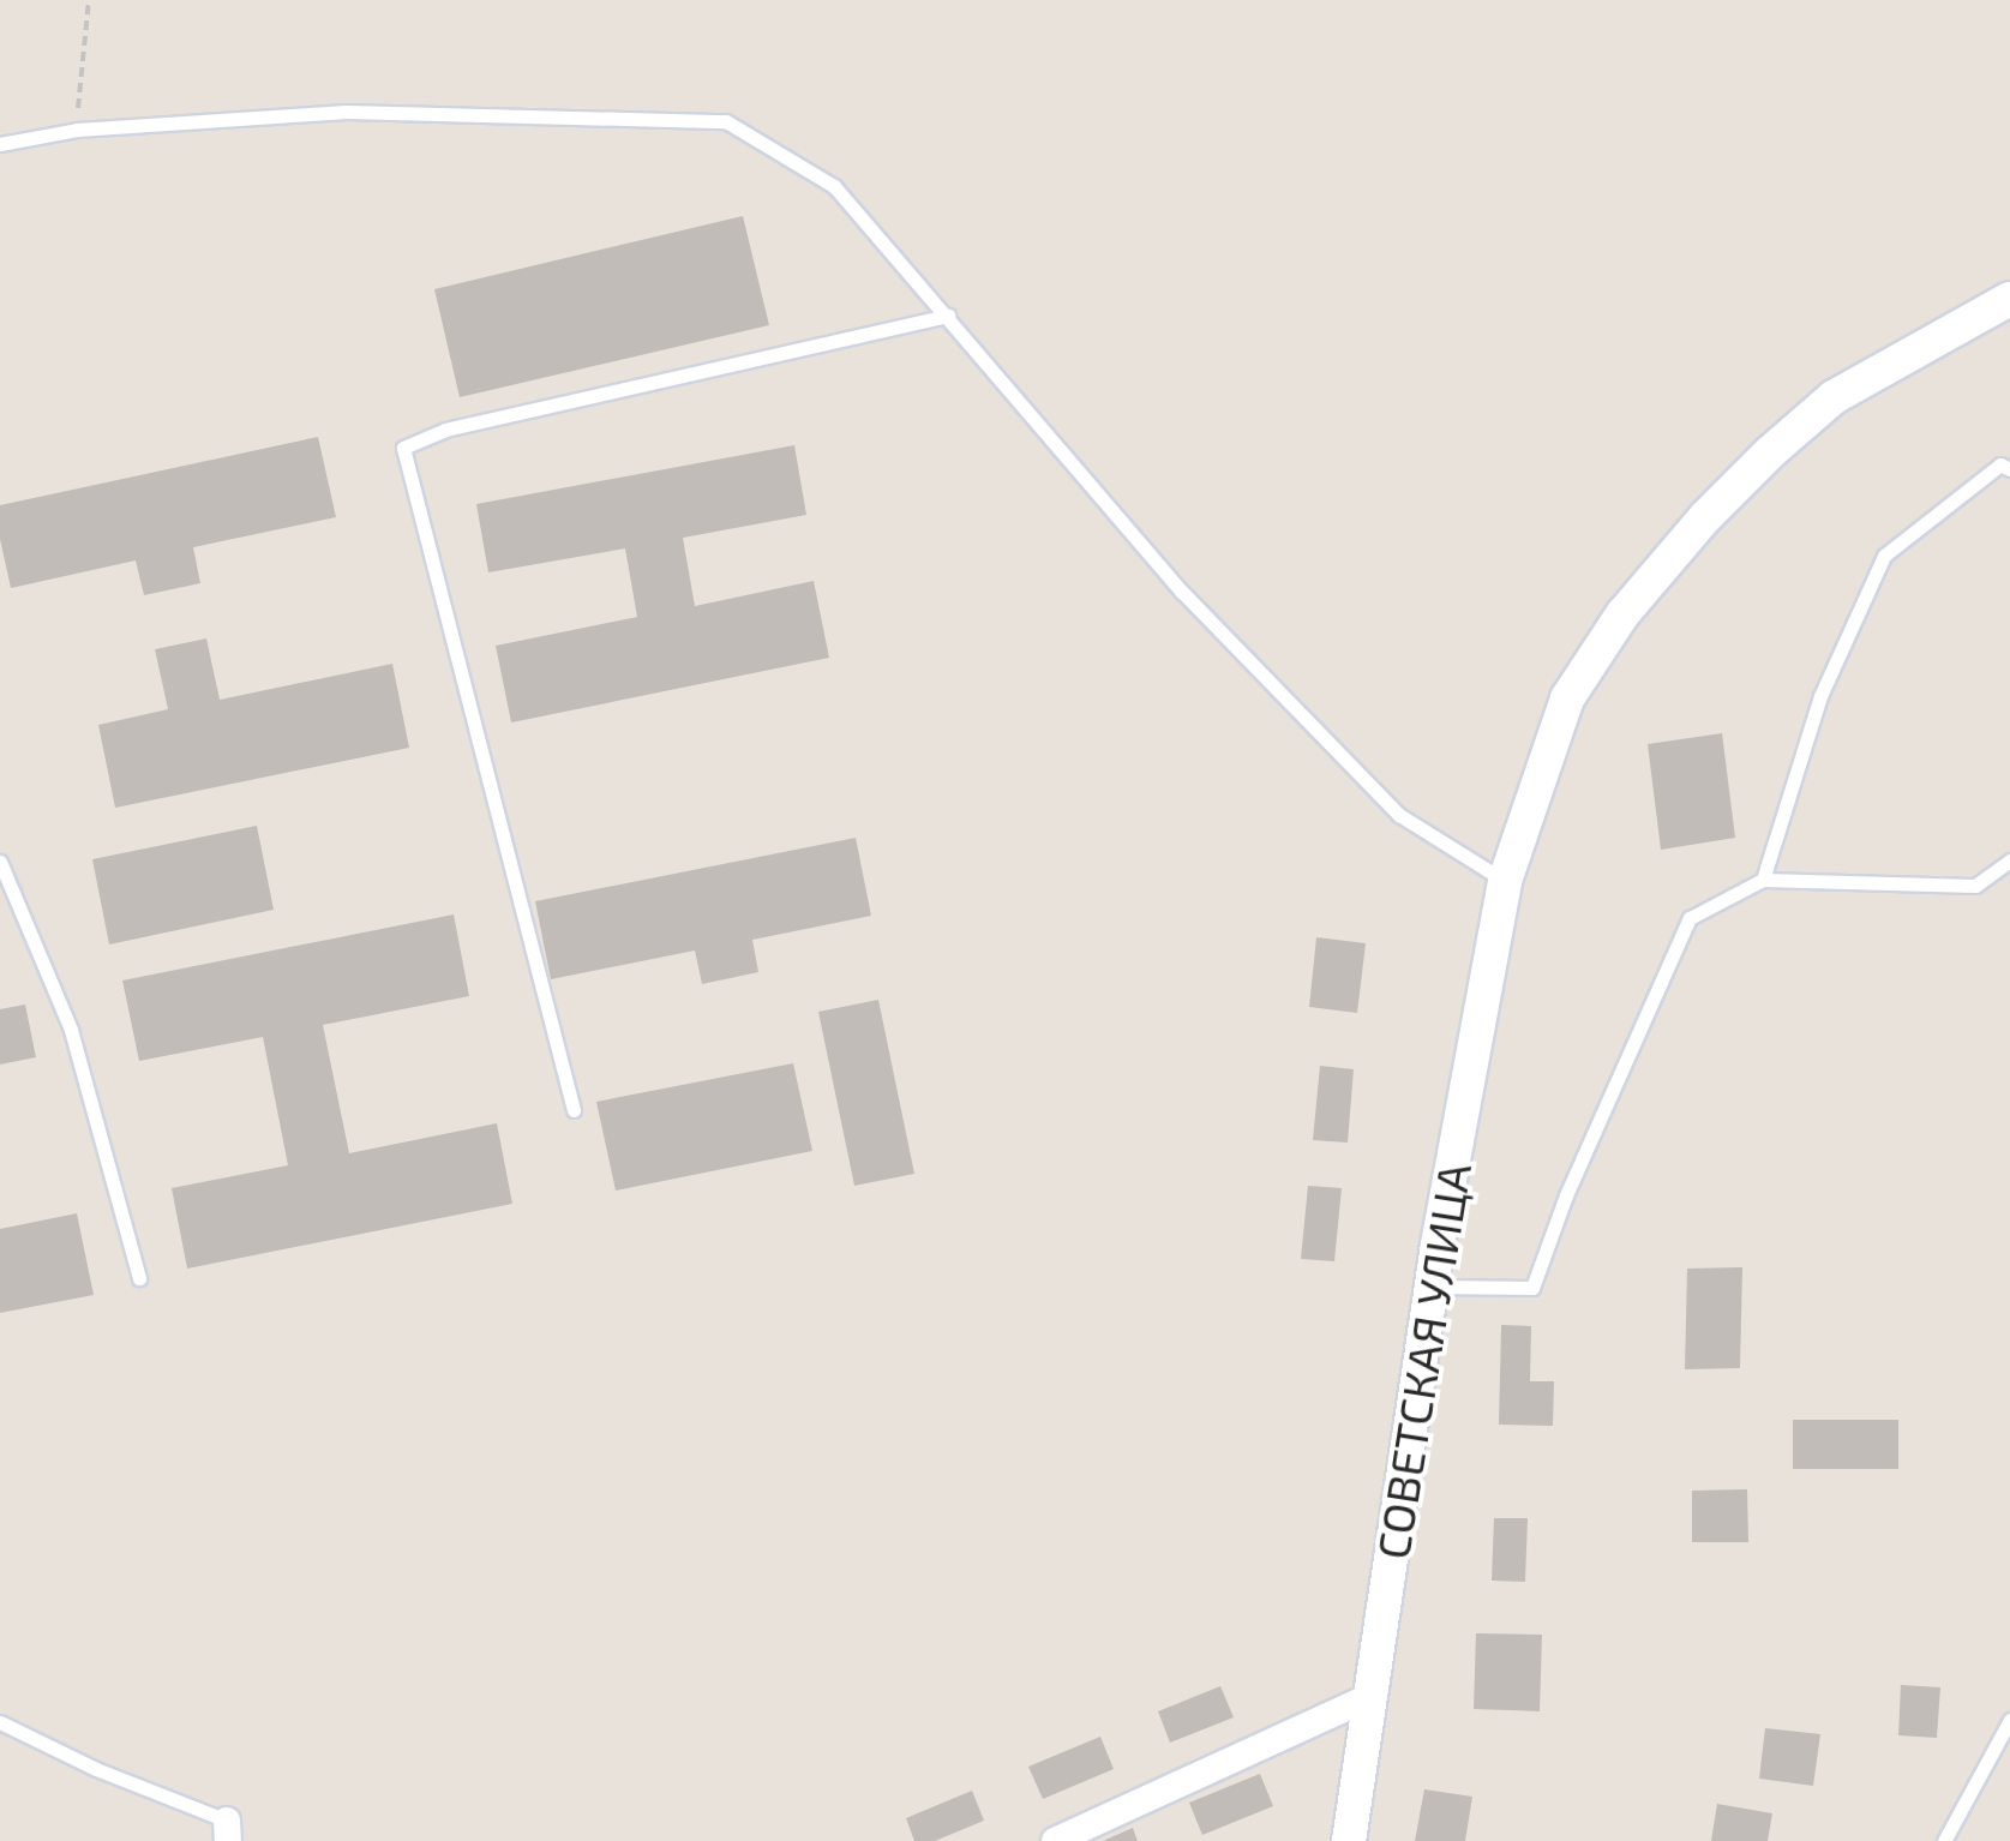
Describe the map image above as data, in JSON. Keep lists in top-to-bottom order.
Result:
{
  "streets": {
    "street": ["СОВЕТСКАЯ УЛИЦА"]
  }
}
